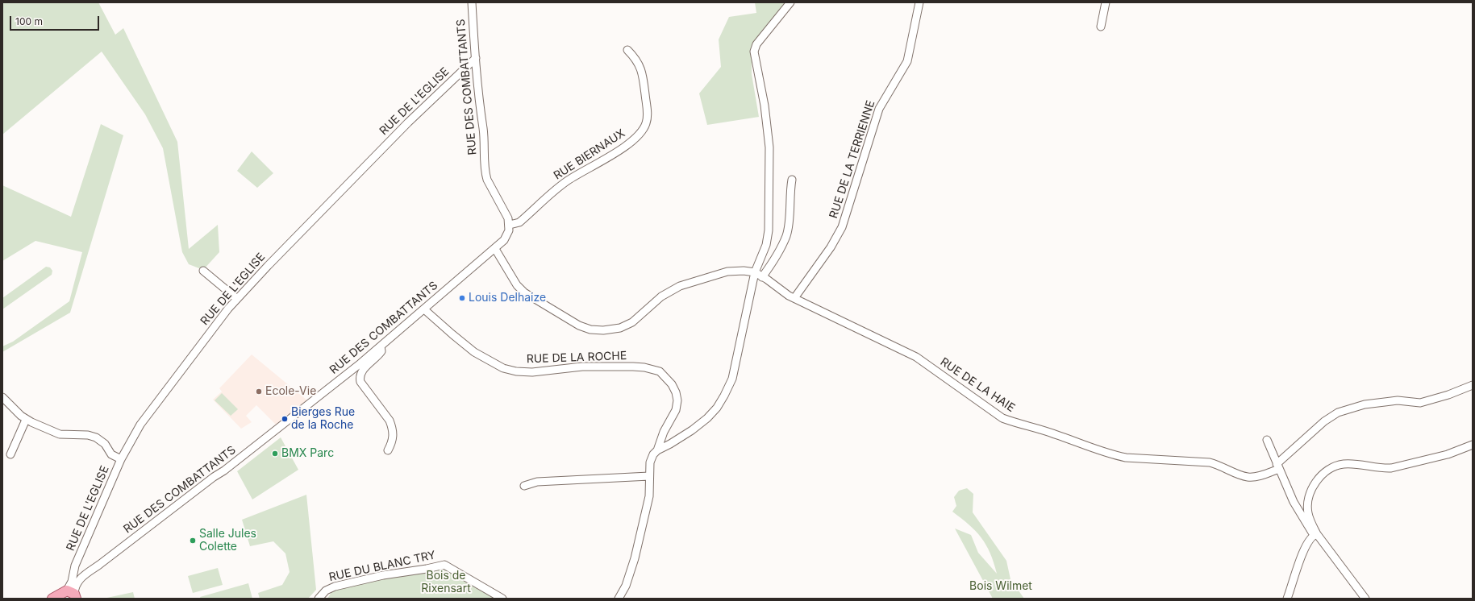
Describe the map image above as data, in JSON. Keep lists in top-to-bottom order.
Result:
{
  "streets": {
    "street": [
      "RUE DES COMBATTANTS",
      "RUE DE L'EGLISE",
      "RUE BIERNAUX",
      "RUE DE LA TERRIENNE",
      "RUE DE LA ROCHE",
      "RUE DE LA HAIE",
      "RUE DU BLANC TRY"
    ]
  },
  "crossings": [
    ["RUE DES COMBATTANTS", "RUE DE L'EGLISE"],
    ["RUE DES COMBATTANTS", "RUE BIERNAUX"],
    ["RUE DES COMBATTANTS", "RUE DE LA ROCHE"],
    ["RUE DE LA TERRIENNE", "RUE DE LA HAIE"]
  ],
  "parks": ["Bois de Rixensart", "Bois Wilmet"],
  "places": [
    "Louis Delhaize",
    "Ecole-Vie",
    "Bierges Rue de la Roche",
    "BMX Parc",
    "Salle Jules Colette"
  ],
  "scale_bar": "100 m"
}
